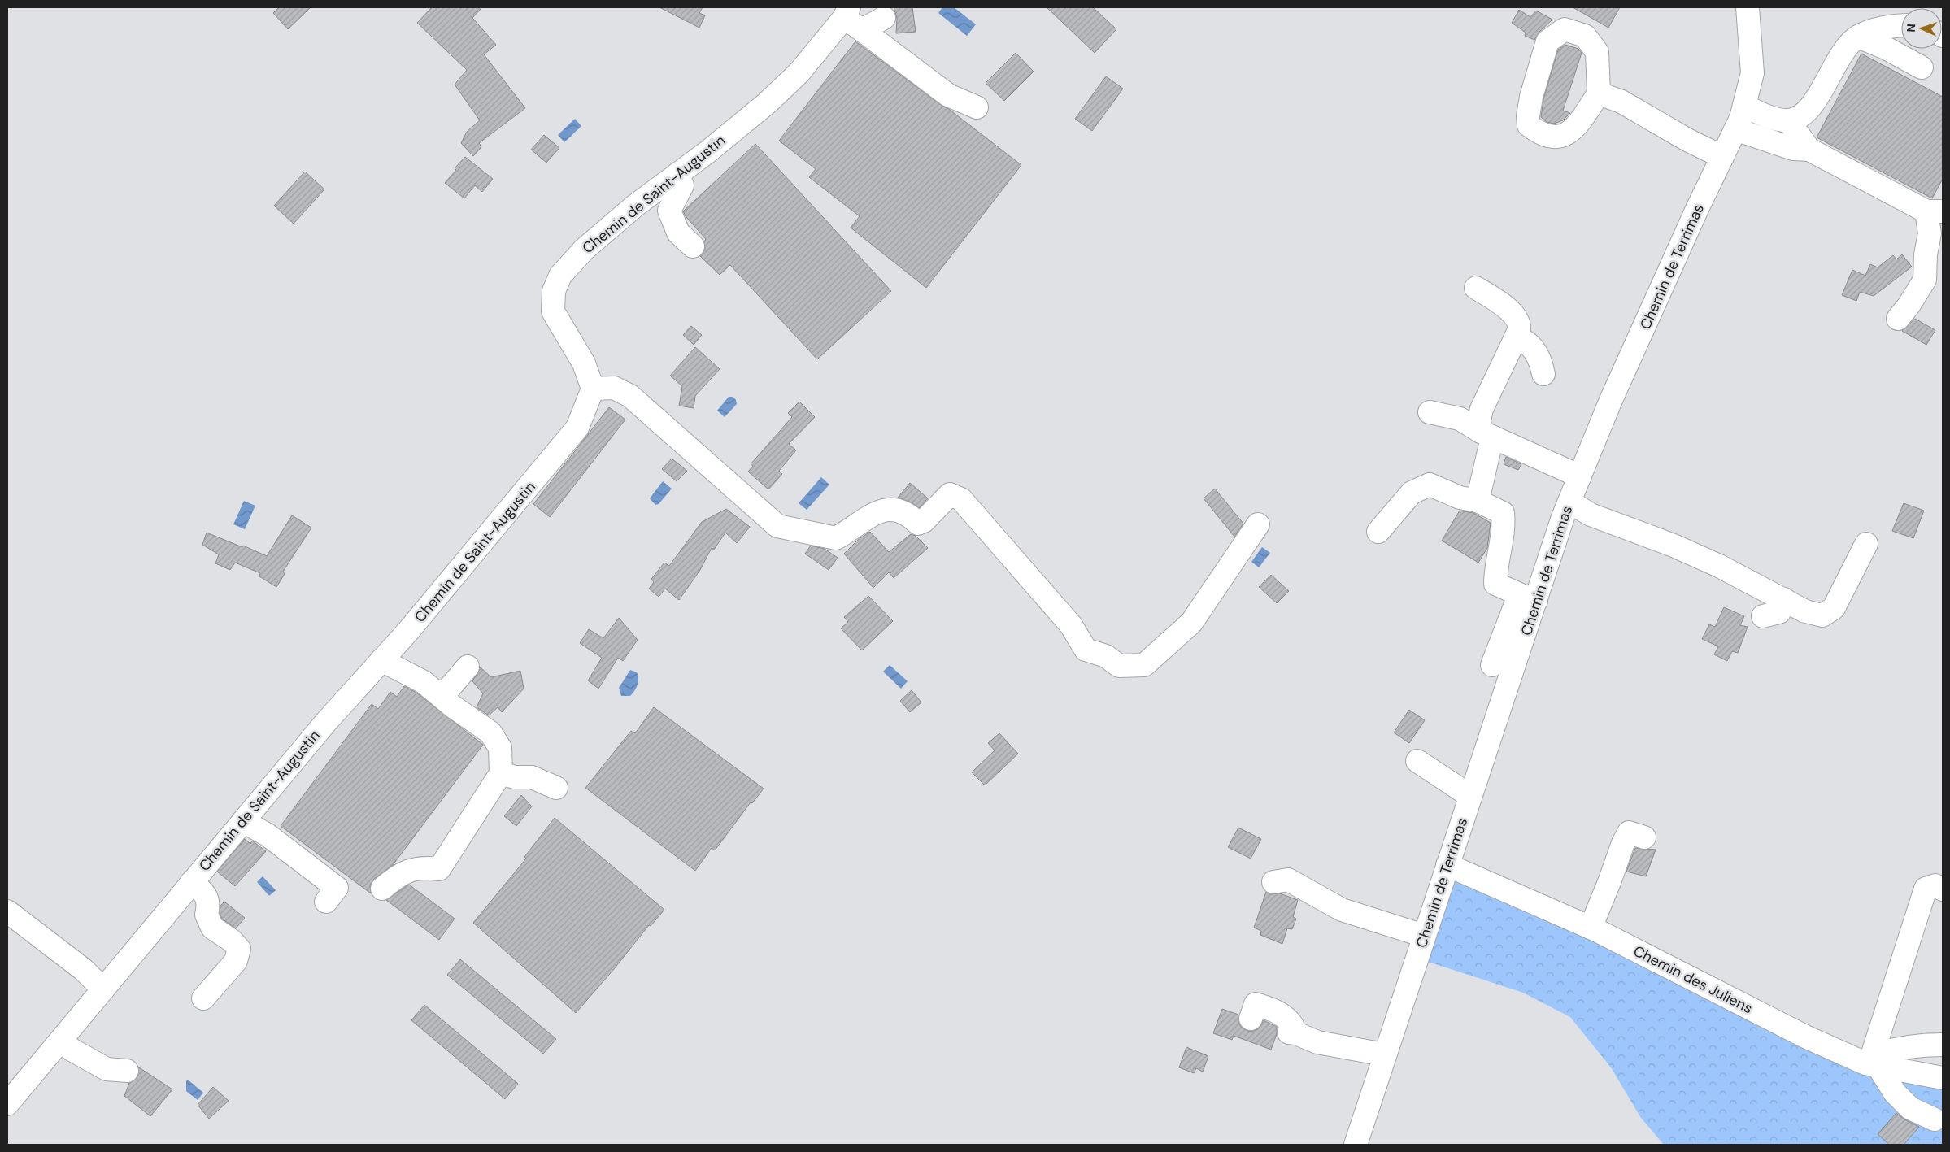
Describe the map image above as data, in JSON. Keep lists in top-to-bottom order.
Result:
{
  "streets": {
    "street": ["Chemin de Saint-Augustin", "Chemin de Terrimas", "Chemin des Juliens"]
  },
  "crossings": [
    ["Chemin de Terrimas", "Chemin des Juliens"]
  ],
  "north": "left"
}
